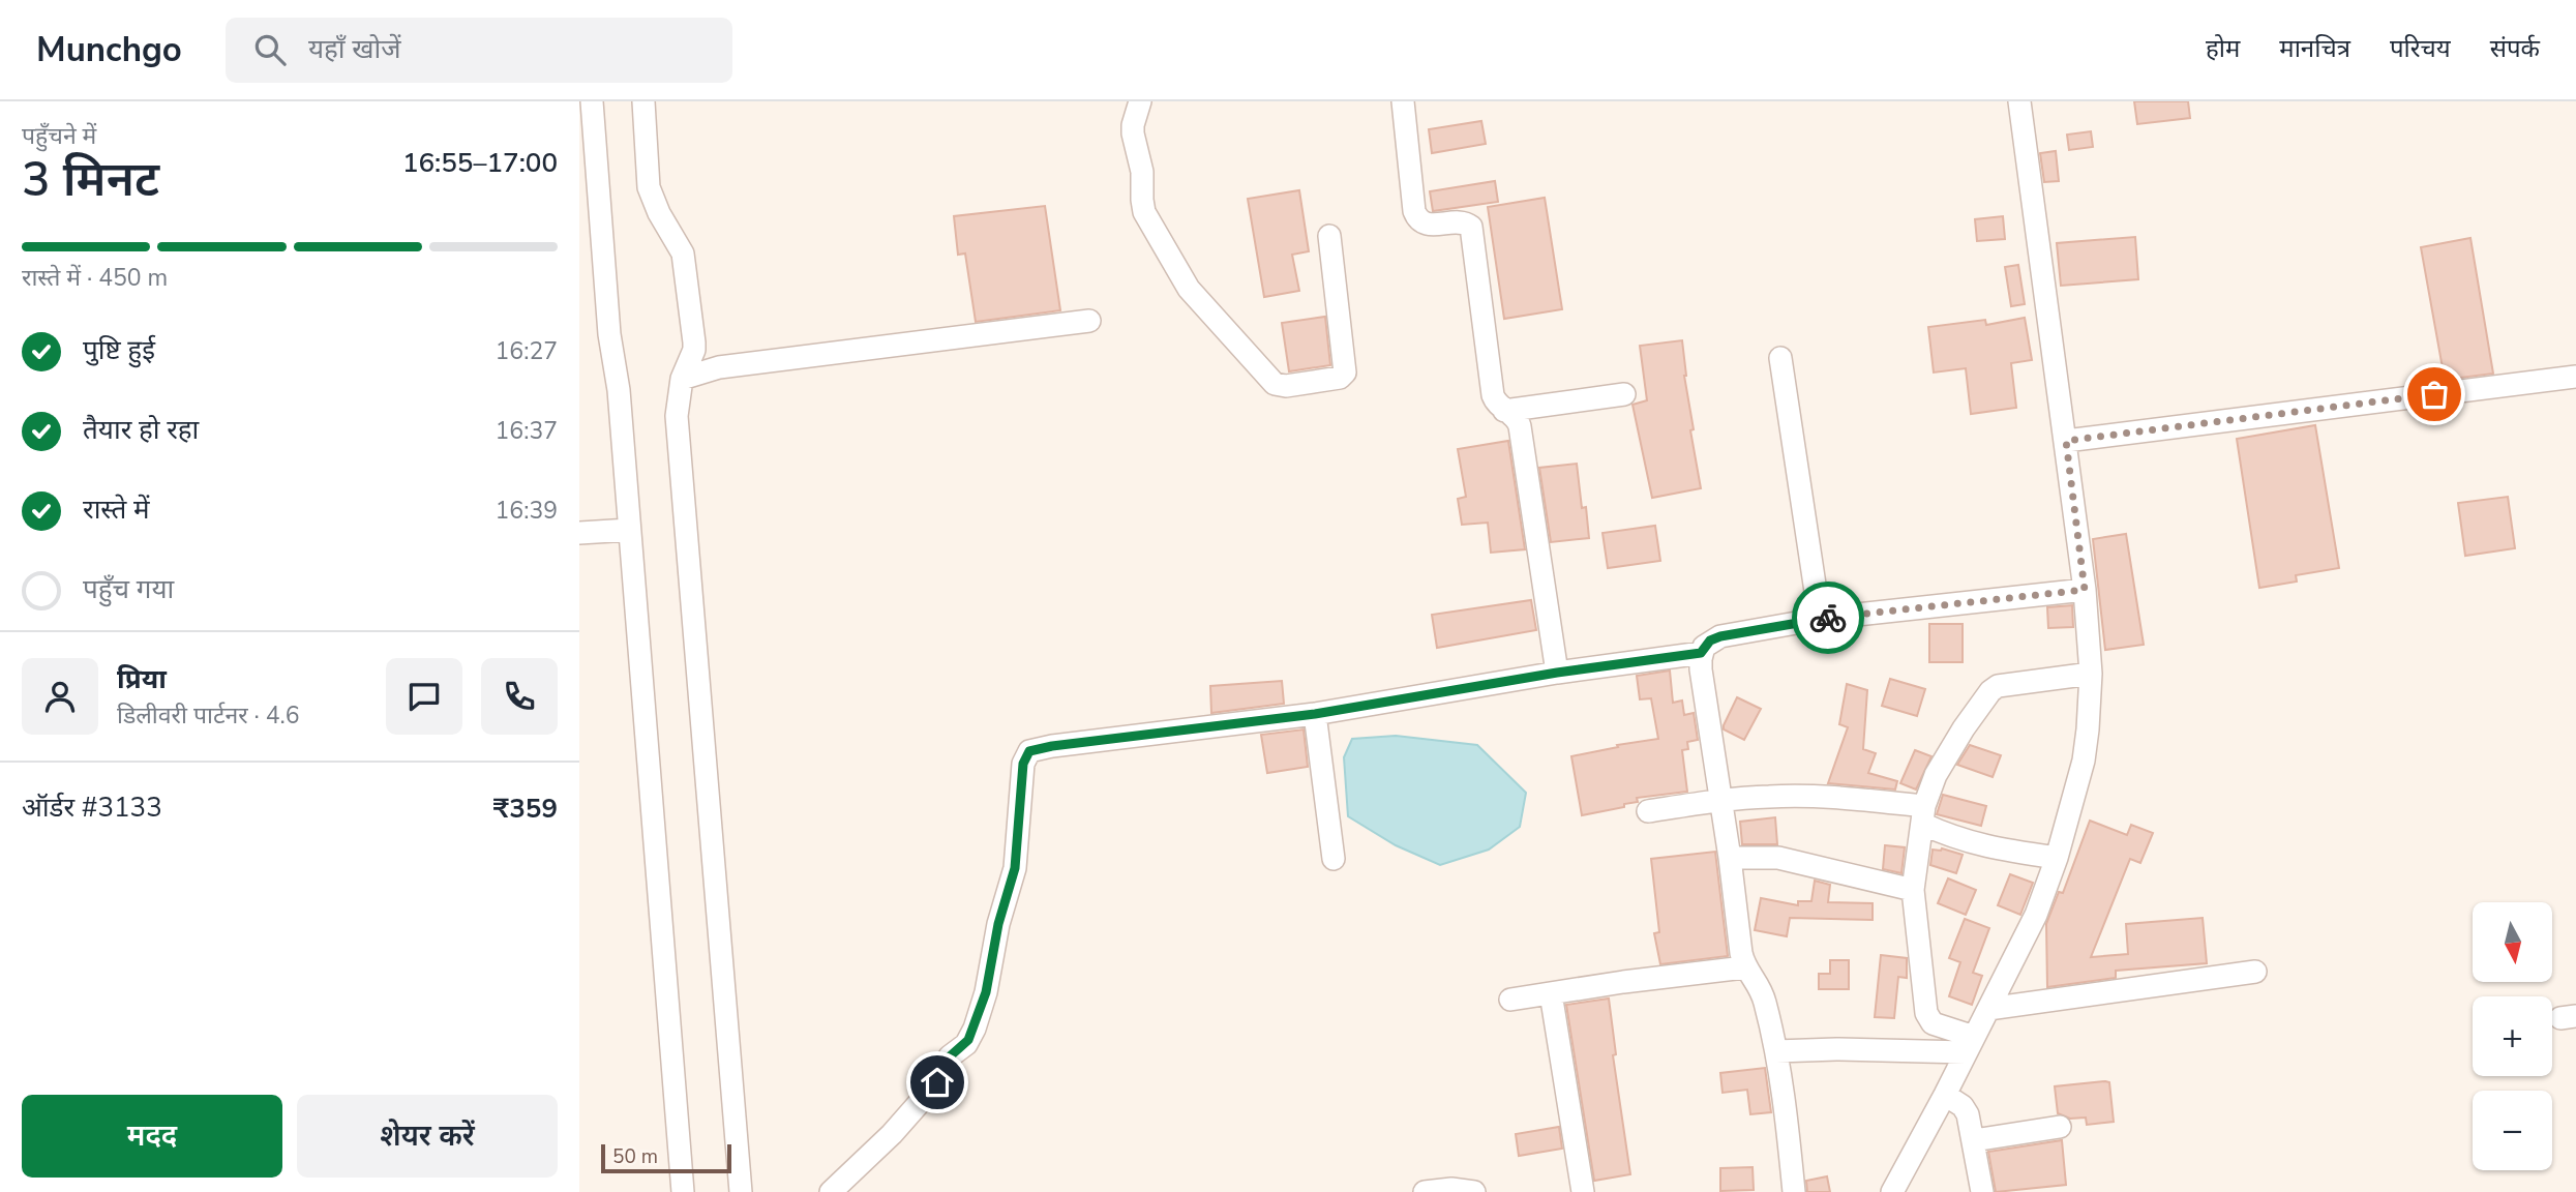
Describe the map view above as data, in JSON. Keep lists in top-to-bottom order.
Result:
{
  "scale_bar": "50 m",
  "north": "bottom",
  "page": {
    "header": "Munchgo",
    "search": "यहाँ खोजें",
    "nav": [
      "होम",
      "मानचित्र",
      "परिचय",
      "संपर्क"
    ],
    "heading": ["3 मिनट", "पहुँचने में", "16:55–17:00"],
    "panel": [
      "प्रिया",
      "डिलीवरी पार्टनर · 4.6",
      "ऑर्डर #3133",
      "₹359"
    ],
    "bar": "रास्ते में · 450 m",
    "list": [
      ["पुष्टि हुई", "16:27"],
      ["तैयार हो रहा", "16:37"],
      ["रास्ते में", "16:39"],
      "पहुँच गया"
    ],
    "map_buttons": ["+", "−"],
    "buttons": ["मदद", "शेयर करें"],
    "scale": "50 m"
  }
}
